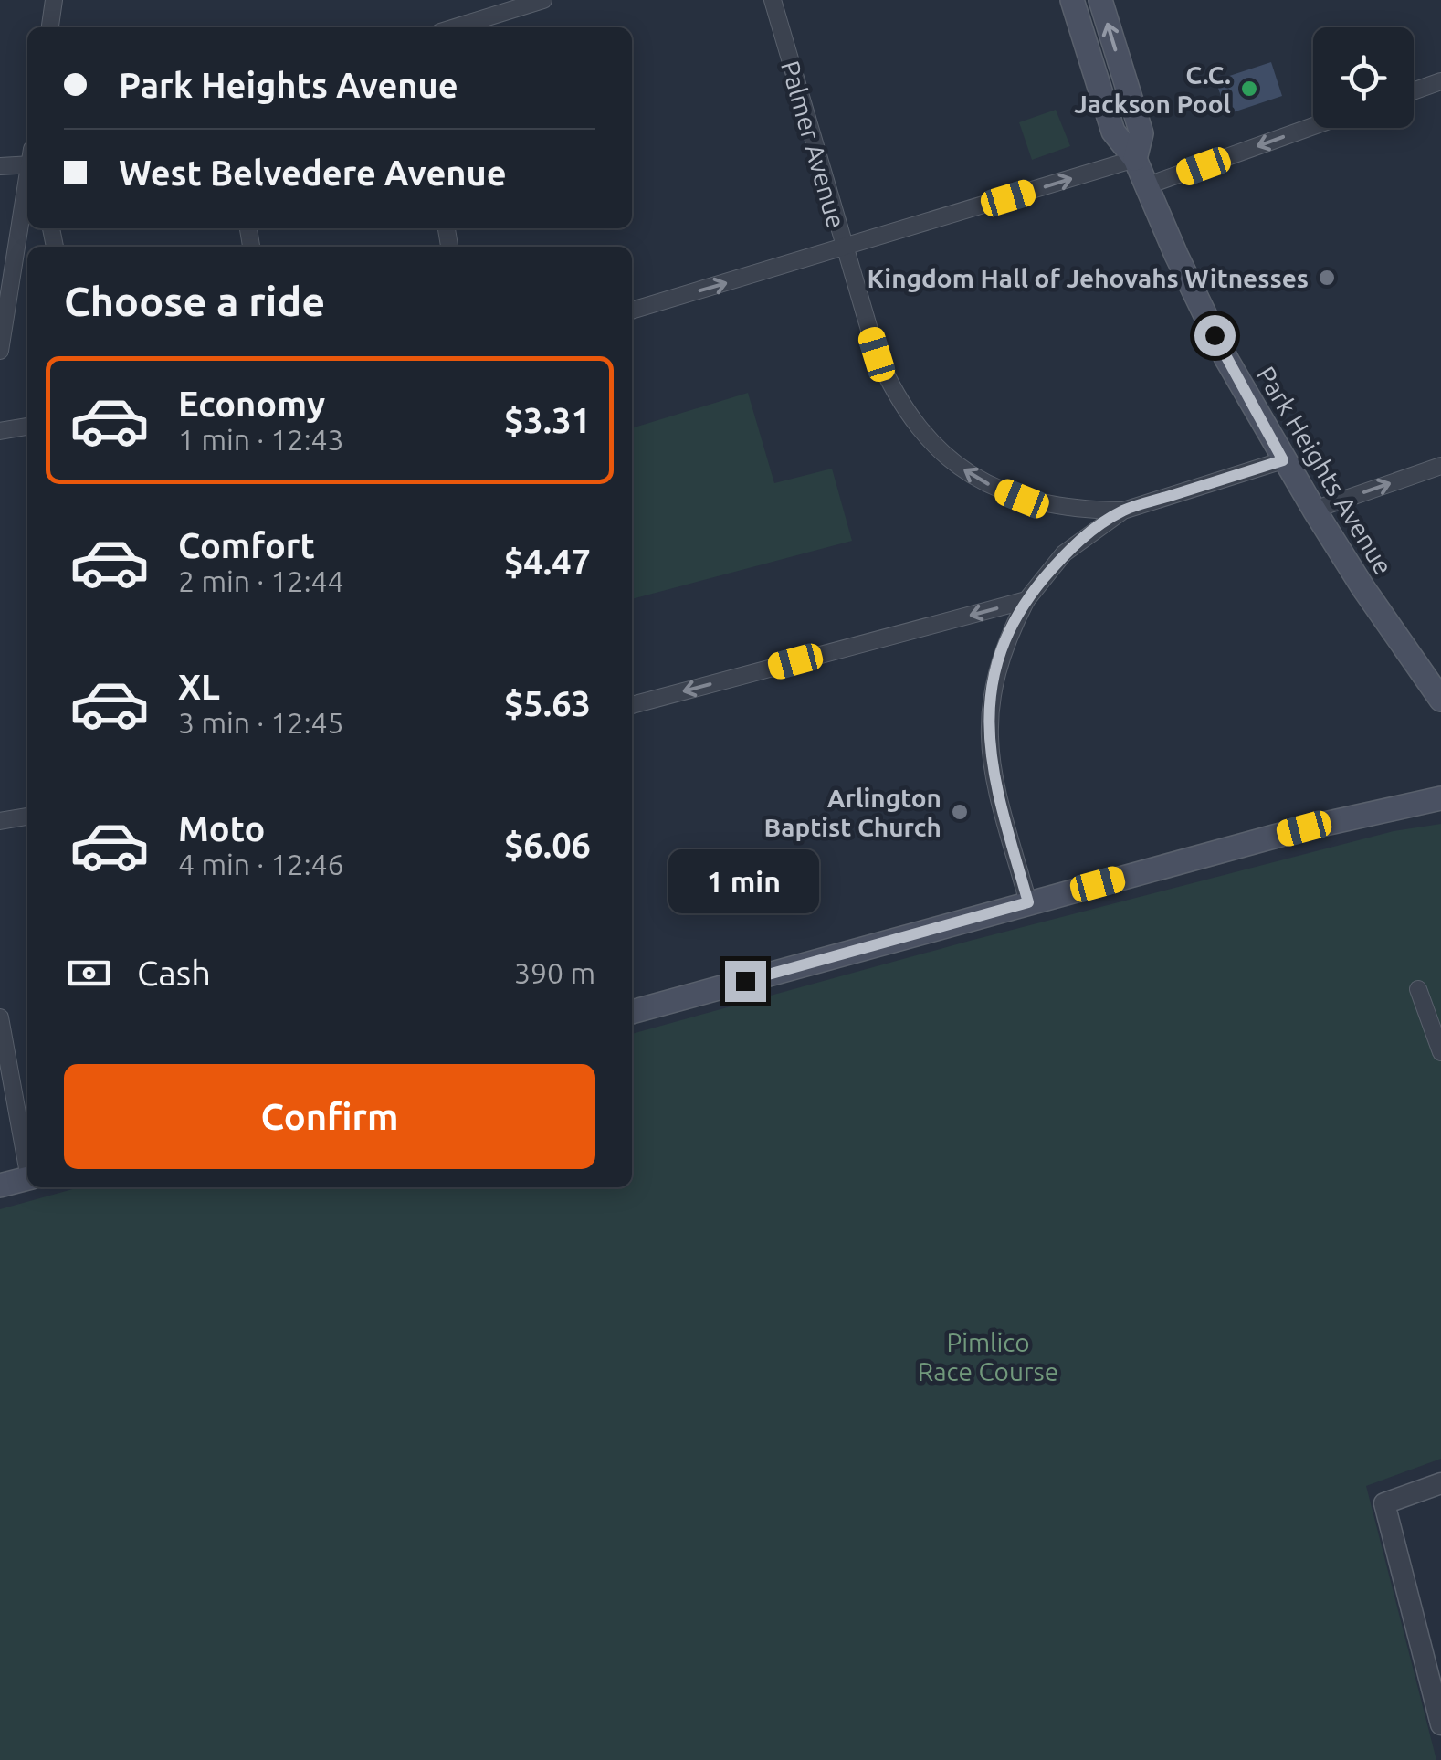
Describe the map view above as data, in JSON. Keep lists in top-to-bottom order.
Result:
{
  "streets": {
    "main road": ["Park Heights Avenue"],
    "street": ["Palmer Avenue"]
  },
  "one_way": ["Palmer Avenue"],
  "parks": ["Pimlico Race Course"],
  "places": ["C.C. Jackson Pool", "Kingdom Hall of Jehovahs Witnesses", "Arlington Baptist Church"],
  "page": {
    "banner": ["Park Heights Avenue", "West Belvedere Avenue"],
    "heading": "Choose a ride",
    "list": [
      {
        "name": "Economy",
        "note": "1 min · 12:43",
        "value": "$3.31"
      },
      {
        "name": "Comfort",
        "note": "2 min · 12:44",
        "value": "$4.47"
      },
      {
        "name": "XL",
        "note": "3 min · 12:45",
        "value": "$5.63"
      },
      {
        "name": "Moto",
        "note": "4 min · 12:46",
        "value": "$6.06"
      }
    ],
    "bubble": "1 min",
    "pay": ["Cash", "390 m"],
    "buttons": "Confirm"
  }
}
